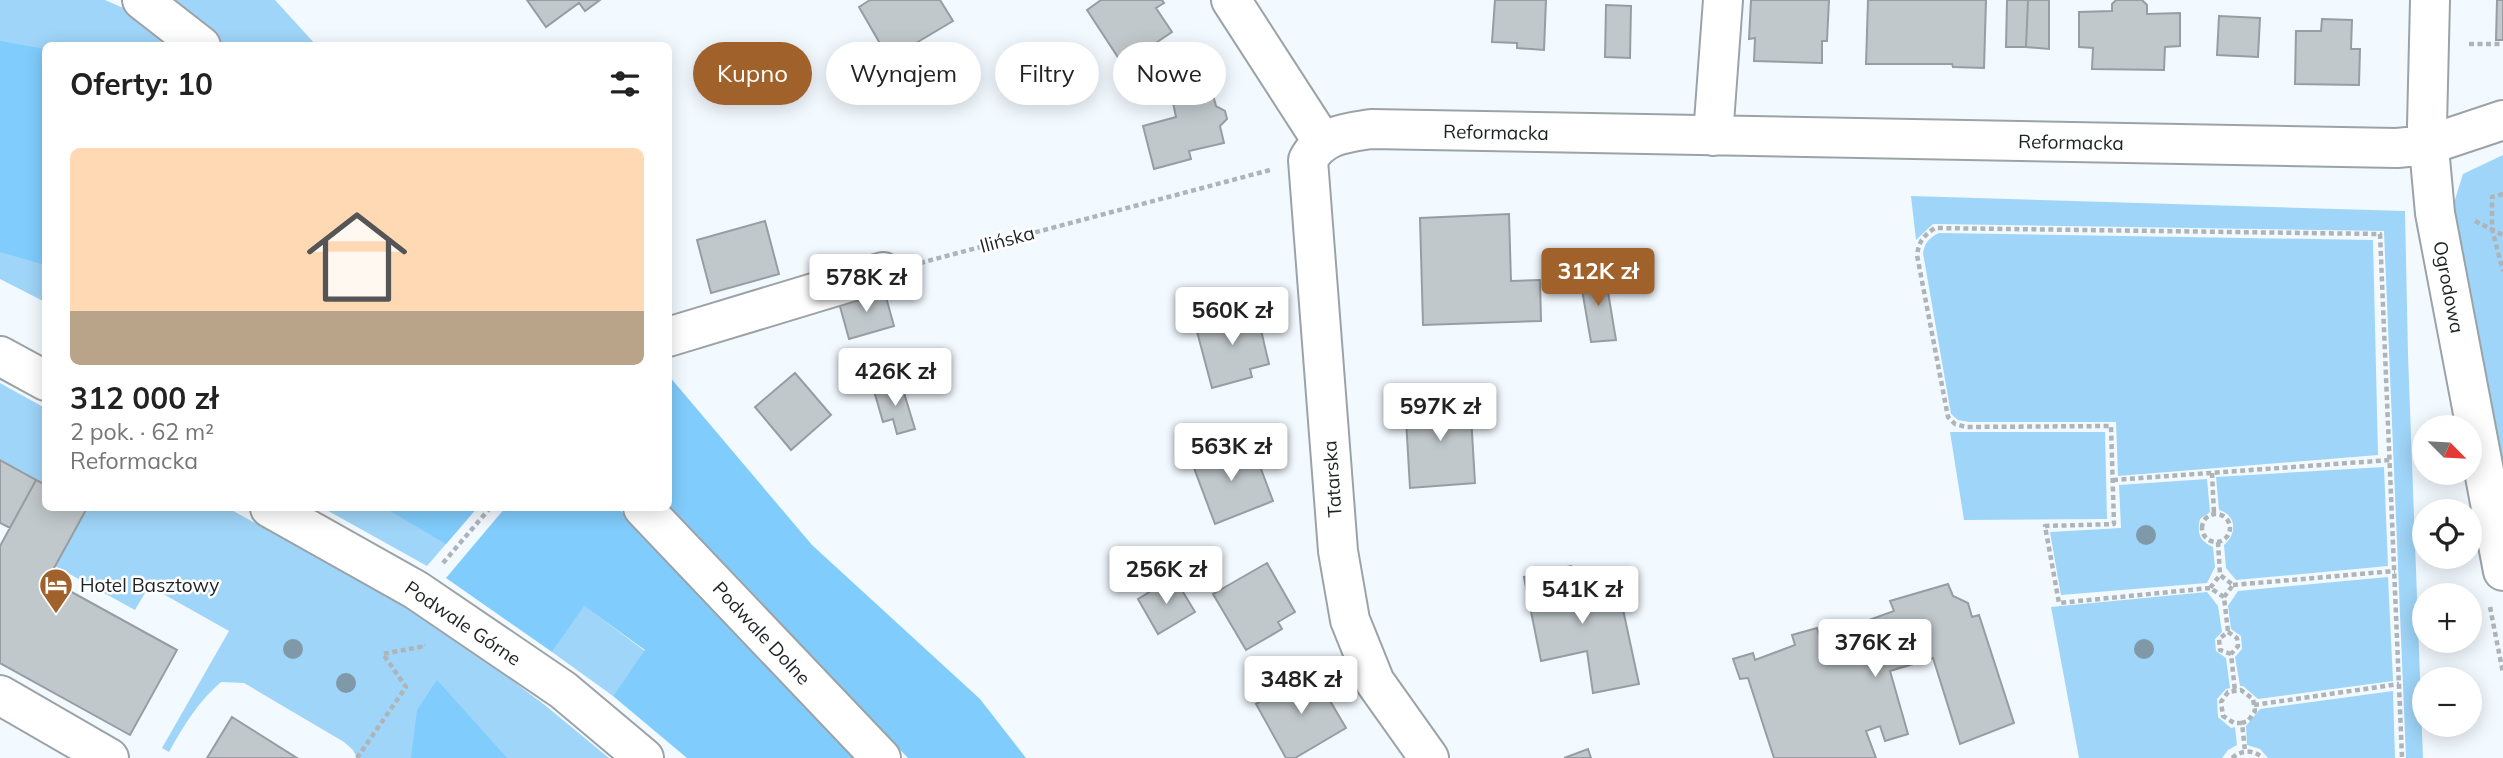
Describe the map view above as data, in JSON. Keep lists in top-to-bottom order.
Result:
{
  "streets": {
    "street": [
      "Reformacka",
      "Ogrodowa",
      "Tatarska",
      "Podwale Górne",
      "Podwale Dolne"
    ],
    "path": ["Ilińska"]
  },
  "crossings": [
    ["Reformacka", "Ilińska"],
    ["Reformacka", "Ogrodowa"],
    ["Reformacka", "Tatarska"],
    ["Ilińska", "Tatarska"]
  ],
  "places": {
    "hotel": ["Hotel Basztowy"]
  },
  "north": "bottom right",
  "page": {
    "chip": [
      "Kupno",
      "Wynajem",
      "Filtry",
      "Nowe"
    ],
    "heading": "Oferty: 10",
    "list": [
      {
        "name": "312 000 zł",
        "note": "2 pok. · 62 m² · Reformacka"
      }
    ],
    "price": [
      "312K zł",
      "578K zł",
      "560K zł",
      "426K zł",
      "597K zł",
      "563K zł",
      "256K zł",
      "541K zł",
      "376K zł",
      "348K zł"
    ],
    "map_buttons": ["+", "−"]
  }
}
